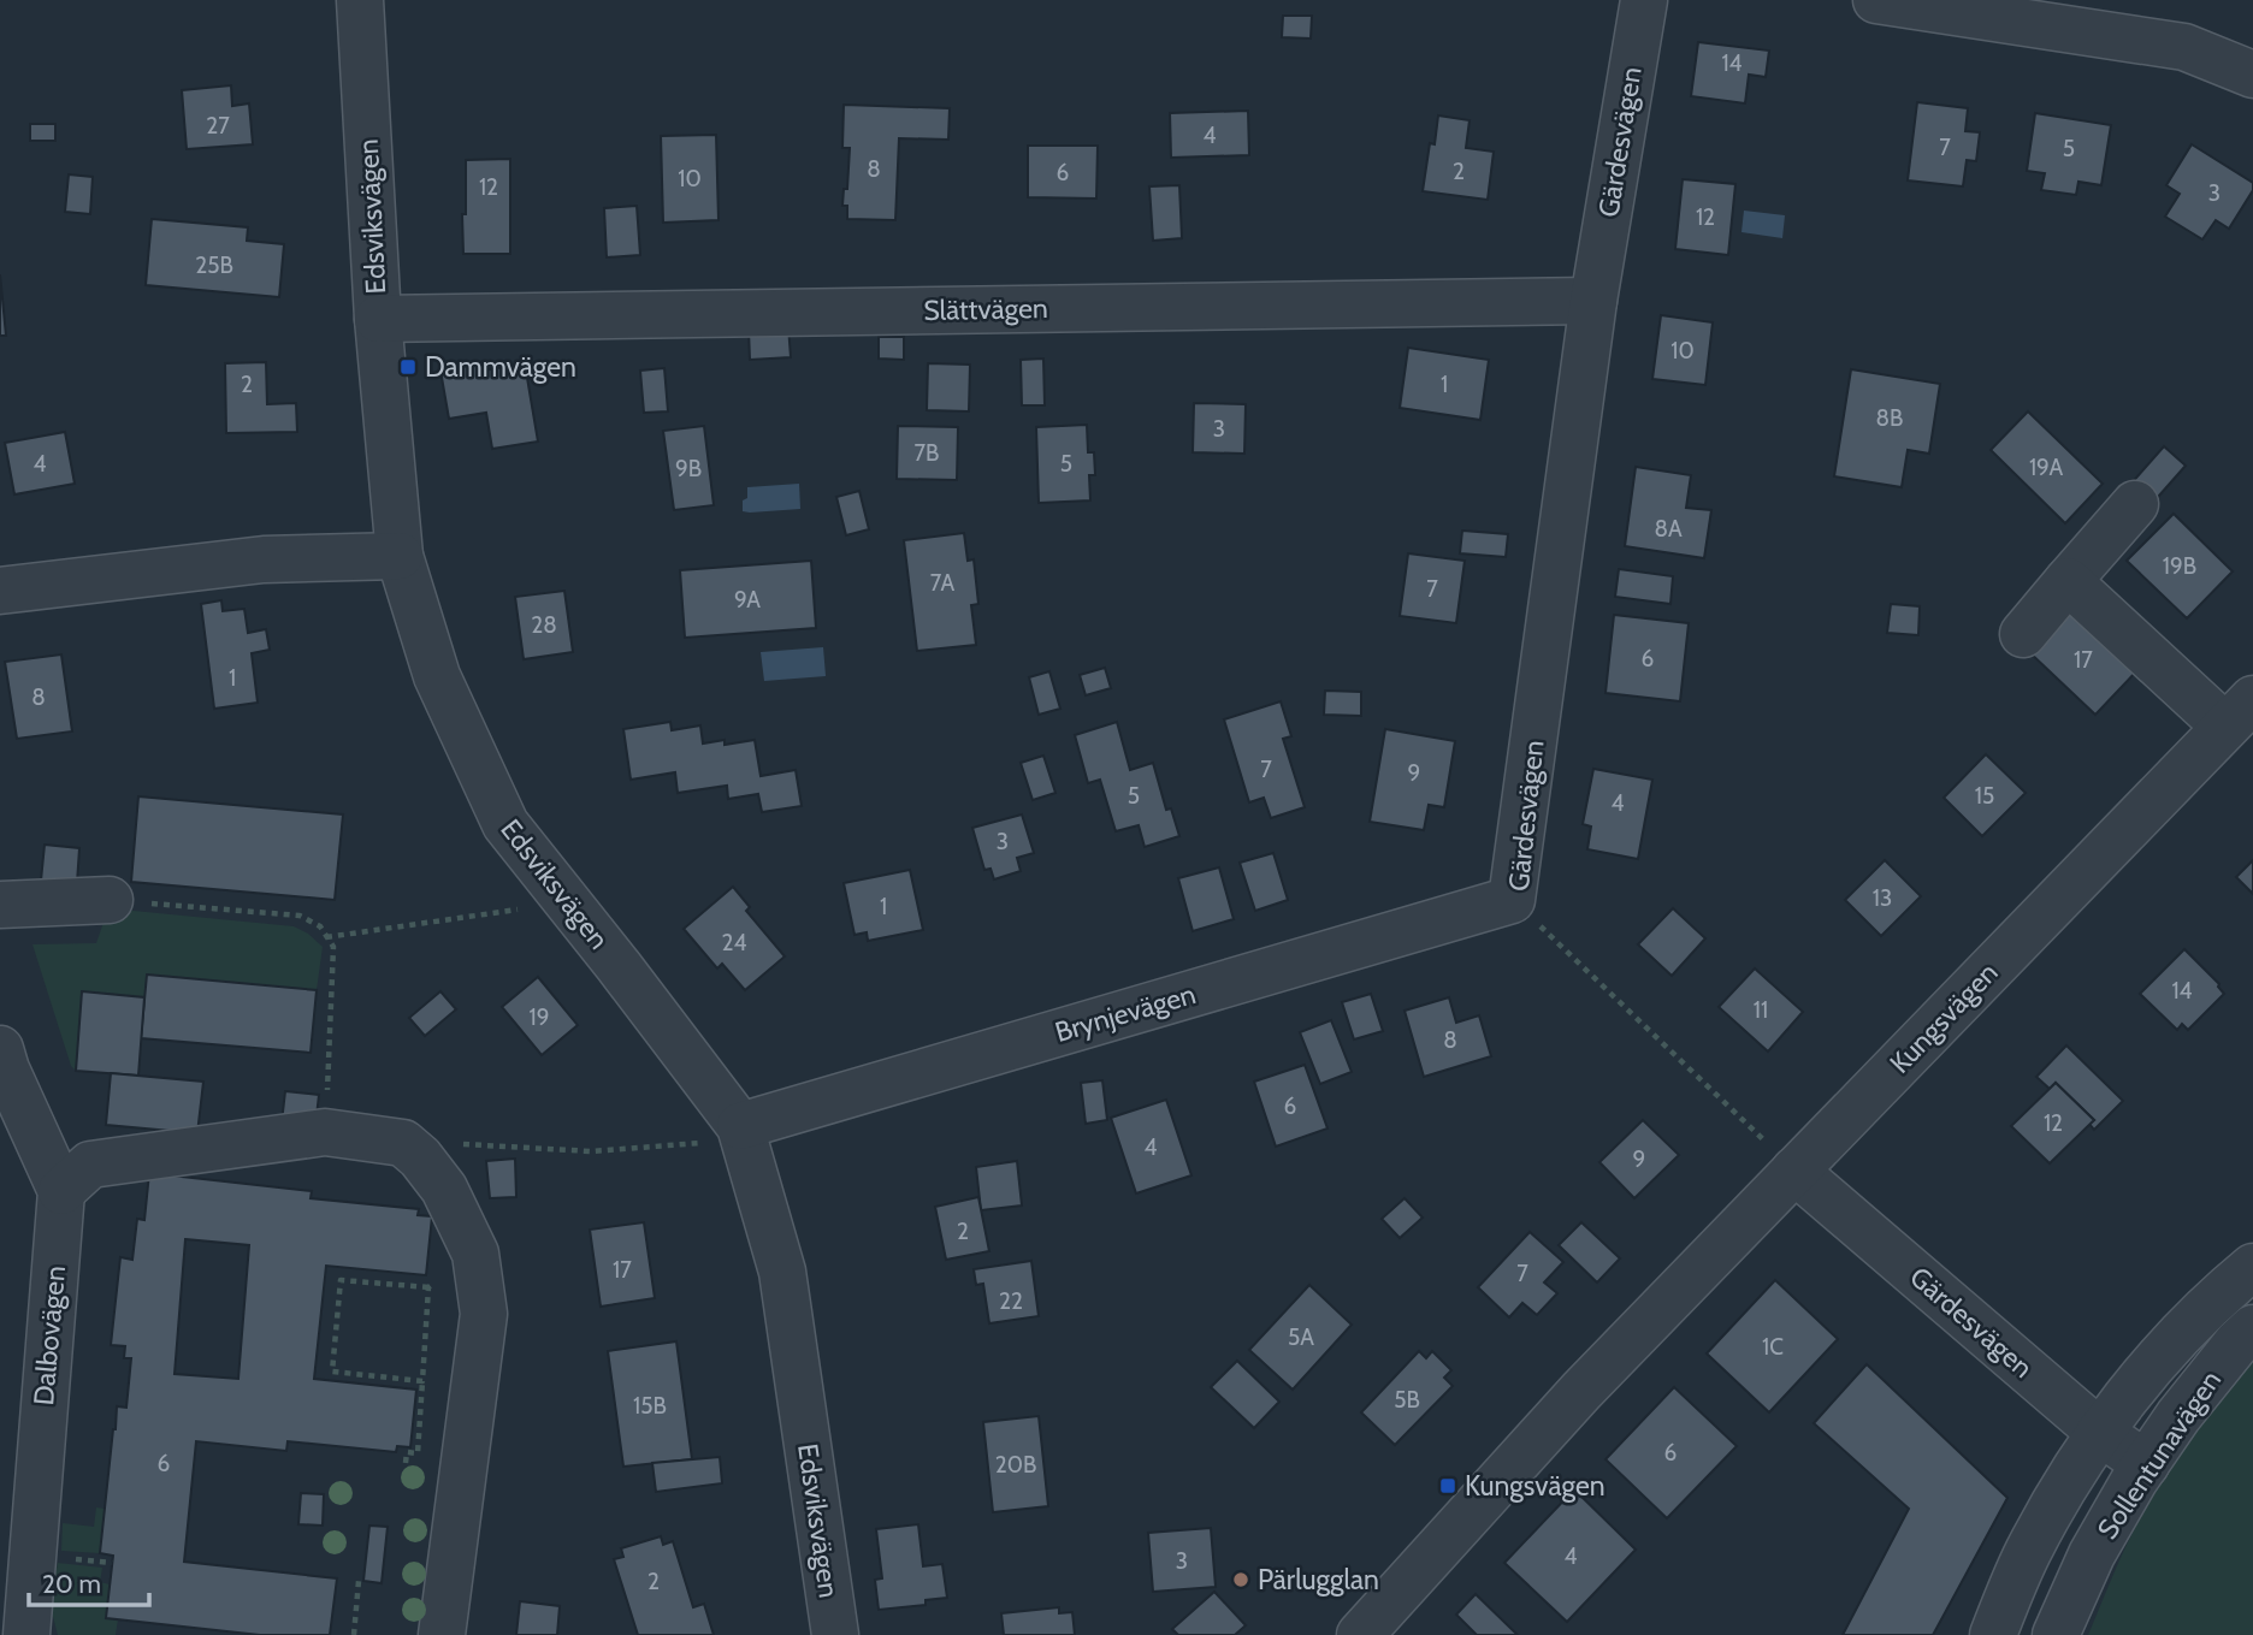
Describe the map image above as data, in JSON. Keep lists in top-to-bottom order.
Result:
{
  "streets": {
    "street": [
      "Gärdesvägen",
      "Edsviksvägen",
      "Slättvägen",
      "Brynjevägen",
      "Kungsvägen",
      "Dalbovägen",
      "Sollentunavägen"
    ]
  },
  "crossings": [
    ["Gärdesvägen", "Slättvägen"],
    ["Gärdesvägen", "Brynjevägen"],
    ["Gärdesvägen", "Kungsvägen"],
    ["Gärdesvägen", "Sollentunavägen"],
    ["Edsviksvägen", "Slättvägen"],
    ["Edsviksvägen", "Brynjevägen"]
  ],
  "places": {
    "transit": ["Dammvägen", "Kungsvägen"],
    "other": ["Pärlugglan"]
  },
  "house_numbers": [
    "14",
    "27",
    "4",
    "7",
    "5",
    "8",
    "2",
    "6",
    "10",
    "12",
    "3",
    "12",
    "25B",
    "10",
    "2",
    "1",
    "8B",
    "3",
    "7B",
    "4",
    "5",
    "19A",
    "9B",
    "8A",
    "19B",
    "7A",
    "7",
    "9A",
    "28",
    "6",
    "17",
    "1",
    "8",
    "7",
    "9",
    "5",
    "15",
    "4",
    "3",
    "13",
    "1",
    "24",
    "14",
    "11",
    "19",
    "8",
    "6",
    "12",
    "4",
    "9",
    "2",
    "17",
    "7",
    "22",
    "5A",
    "1C",
    "5B",
    "15B",
    "6",
    "6",
    "20B",
    "4",
    "3",
    "2"
  ],
  "scale_bar": "20 m"
}
